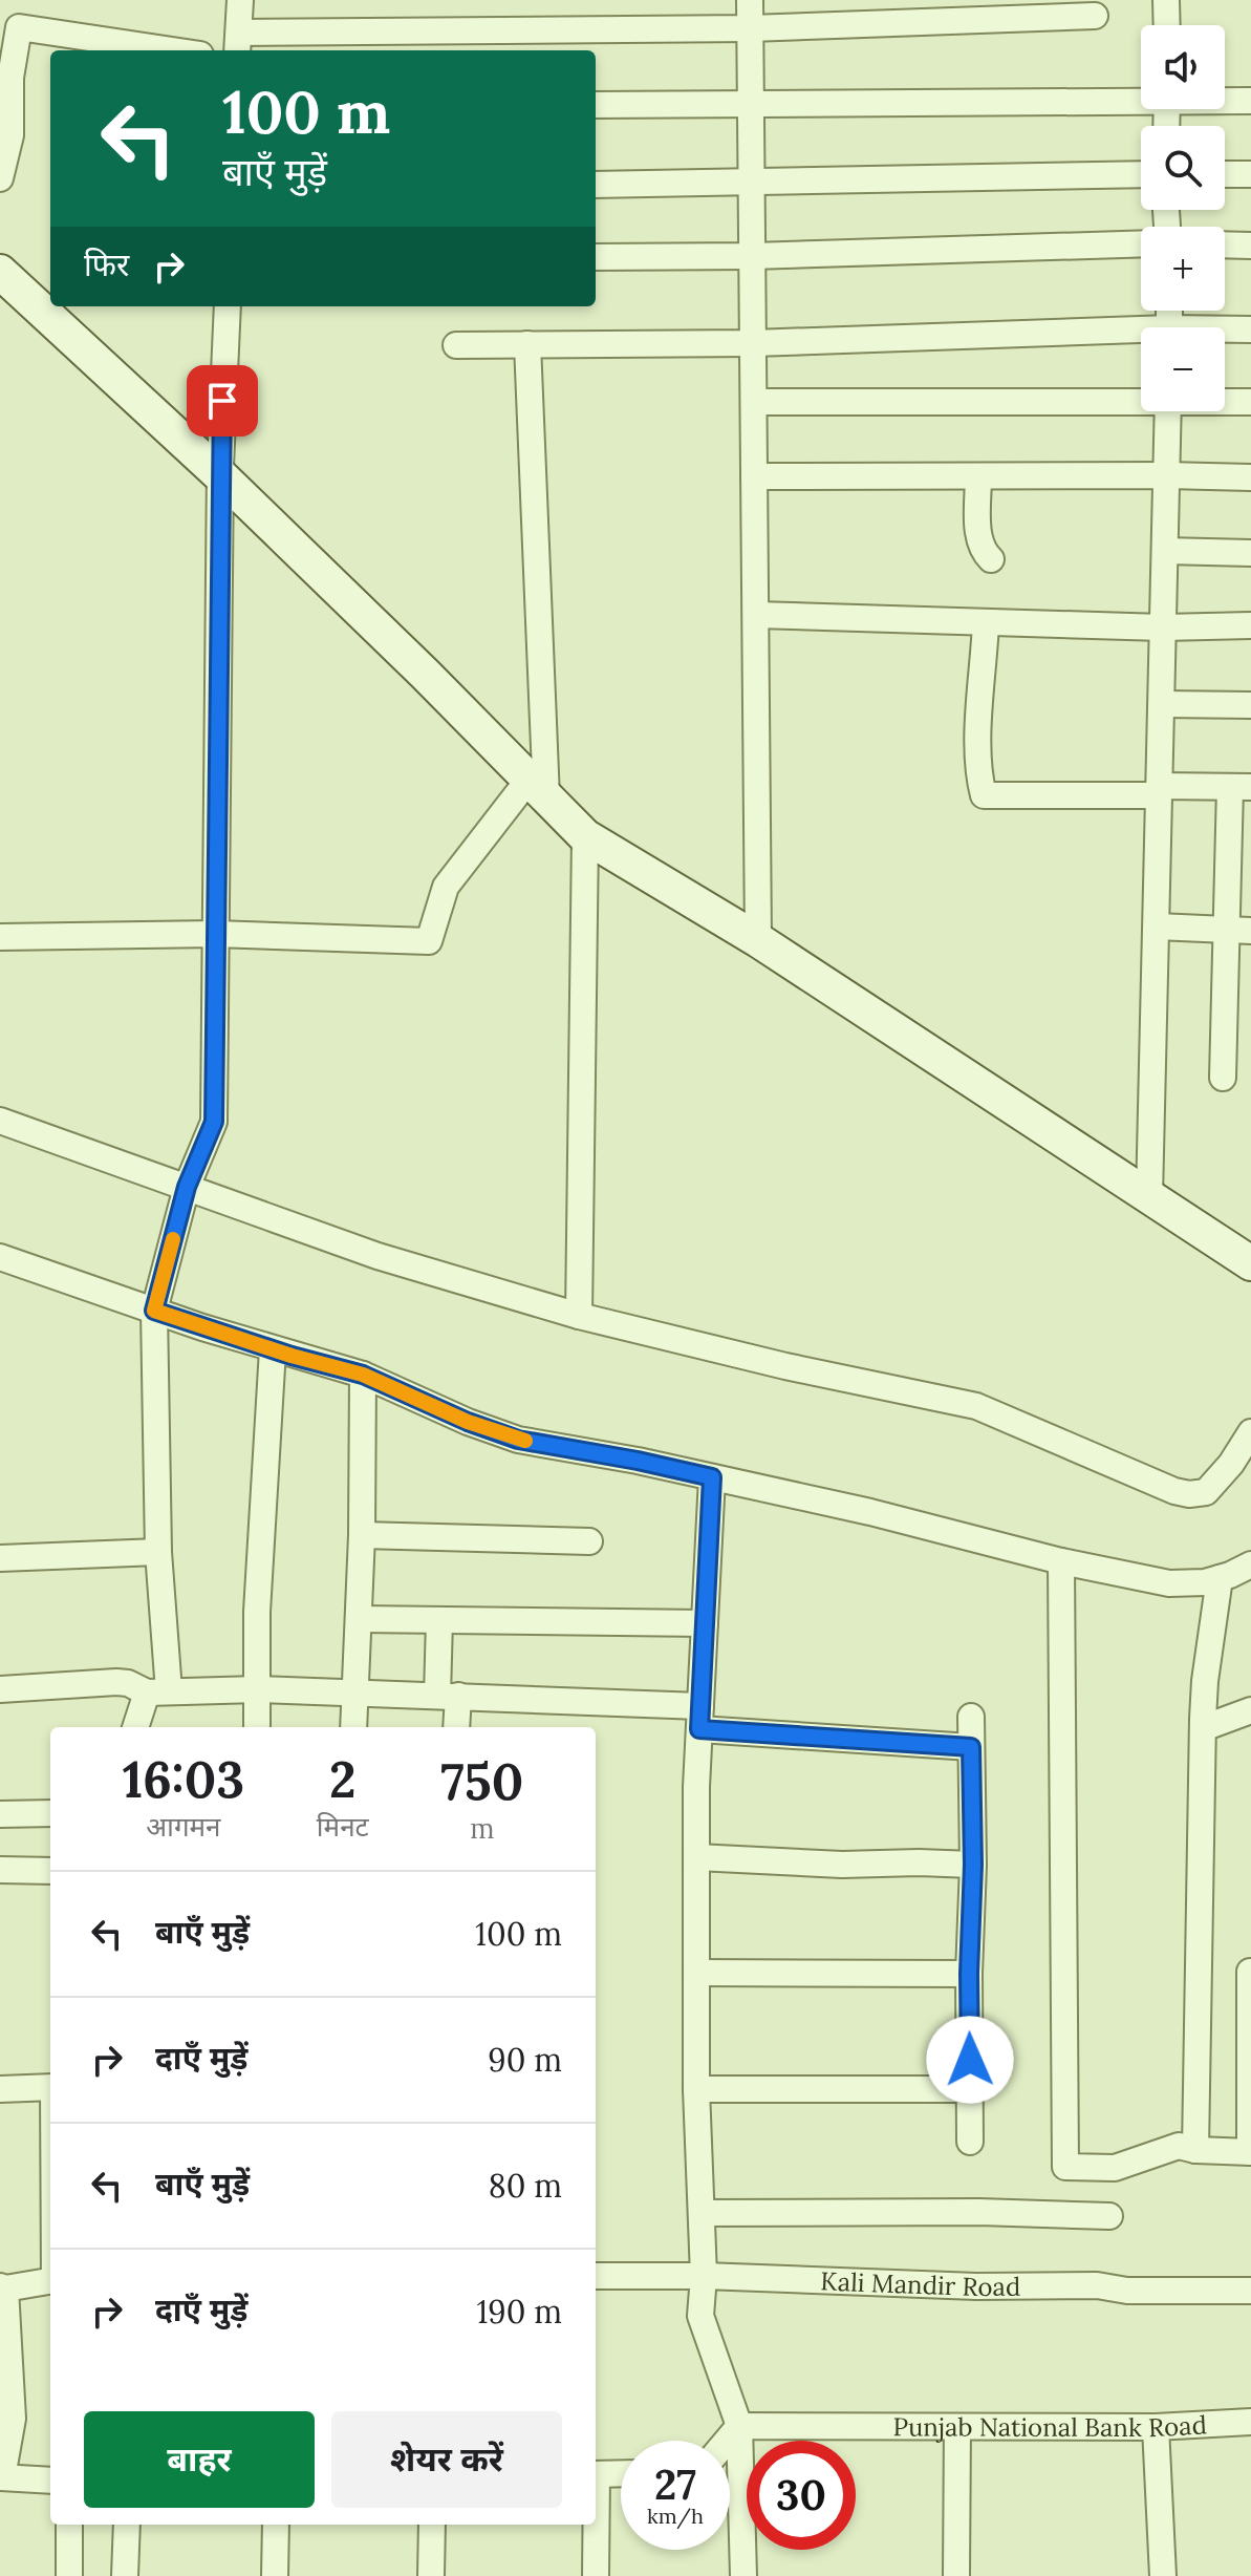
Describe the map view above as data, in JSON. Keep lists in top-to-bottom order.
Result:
{
  "streets": {
    "street": ["Kali Mandir Road", "Punjab National Bank Road"]
  },
  "page": {
    "map_buttons": ["+", "−"],
    "turn": ["100 m", "बाएँ मुड़ें"],
    "then": "फिर",
    "eta": [
      "16:03",
      "आगमन",
      "2",
      "मिनट",
      "750",
      "m"
    ],
    "list": [
      {
        "name": "बाएँ मुड़ें",
        "value": "100 m"
      },
      {
        "name": "दाएँ मुड़ें",
        "value": "90 m"
      },
      {
        "name": "बाएँ मुड़ें",
        "value": "80 m"
      },
      {
        "name": "दाएँ मुड़ें",
        "value": "190 m"
      }
    ],
    "buttons": ["बाहर", "शेयर करें"],
    "speed": "27 km/h",
    "limit": "30"
  }
}
